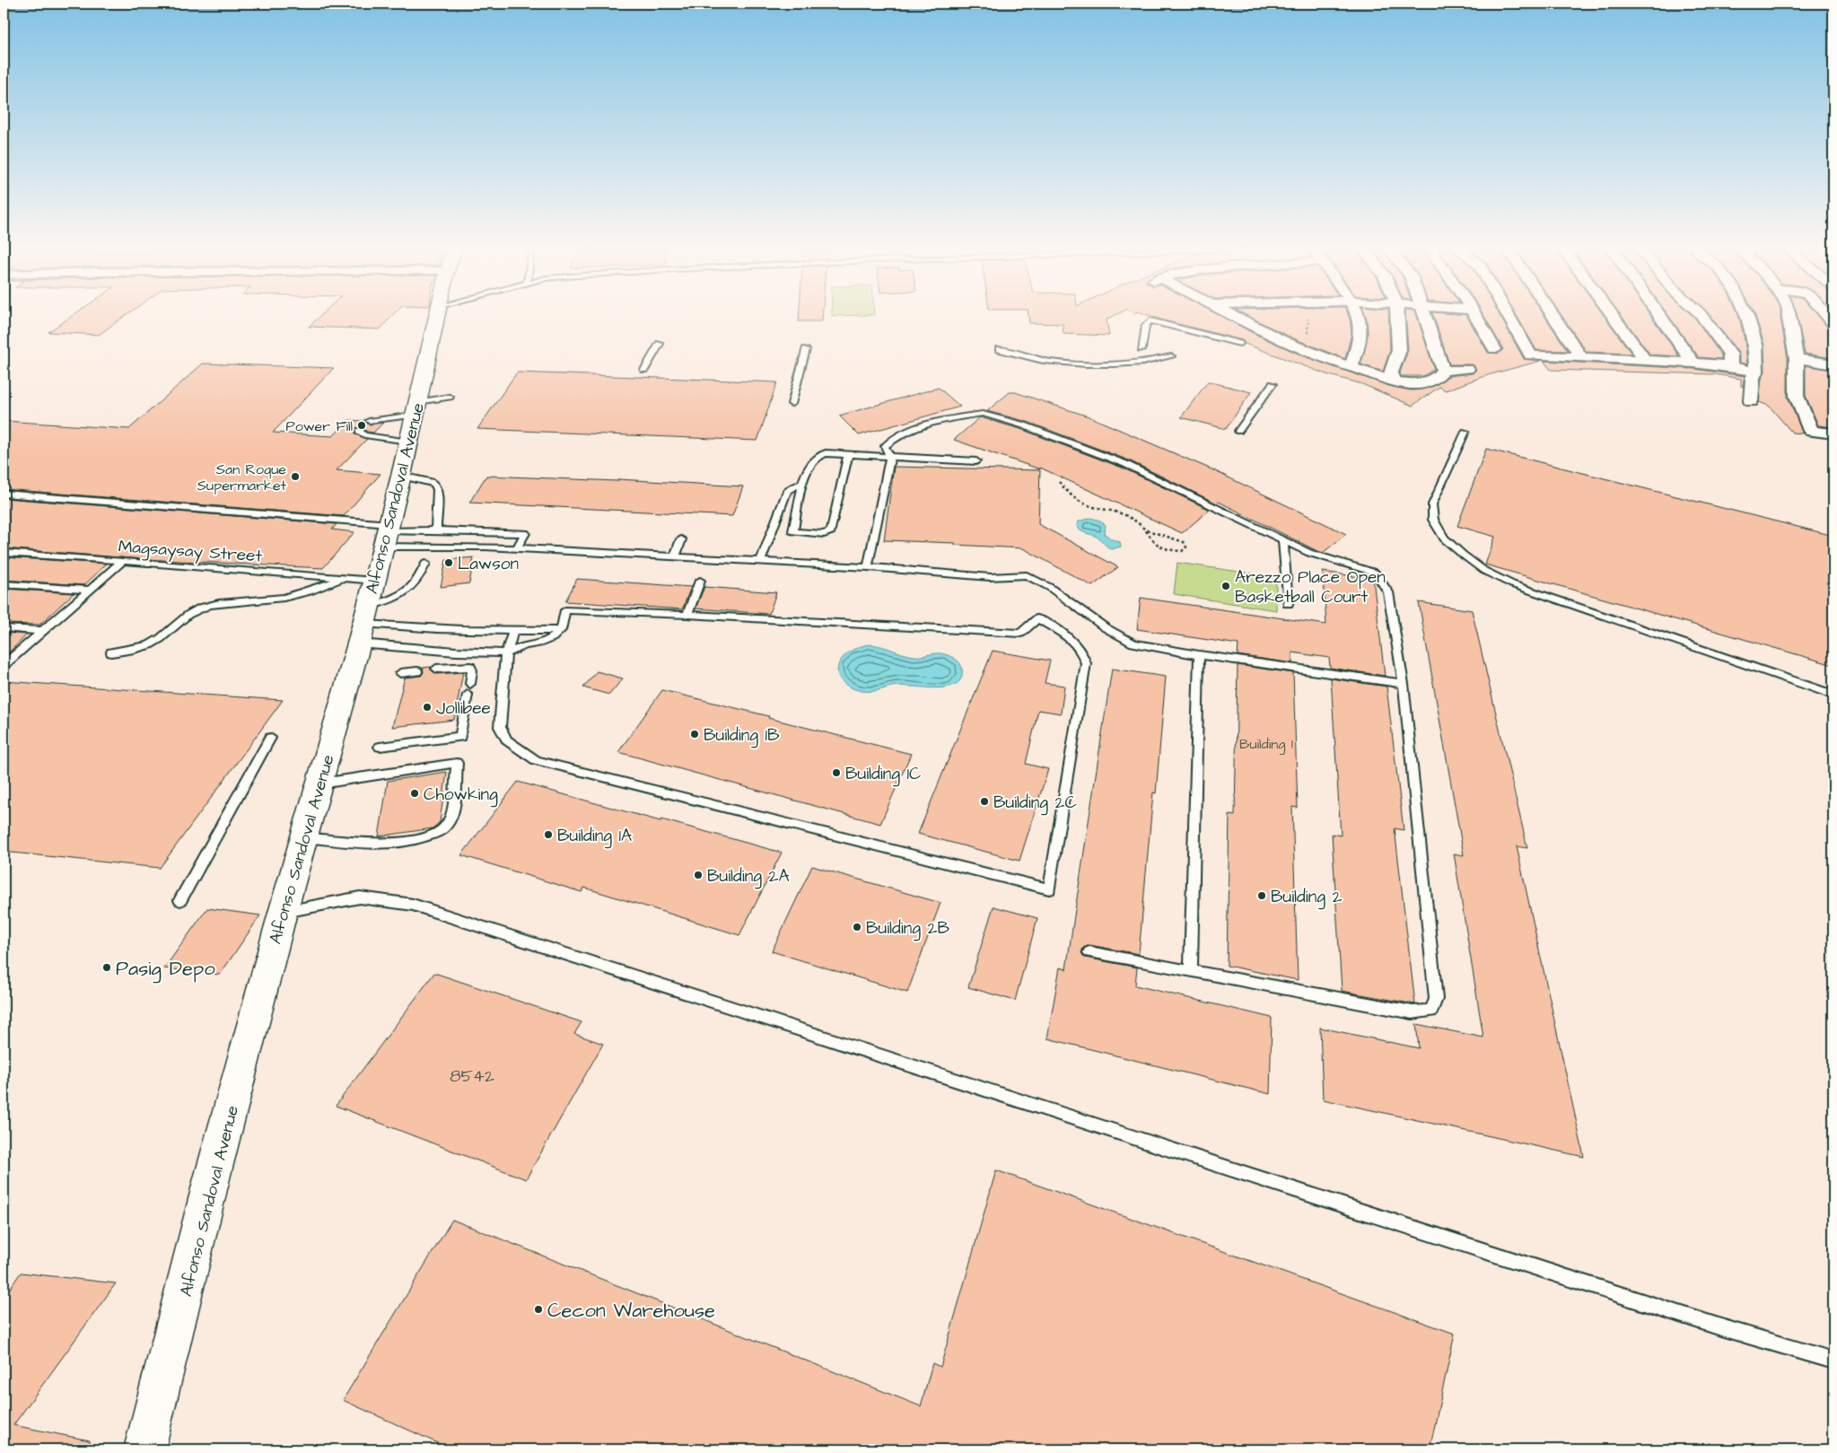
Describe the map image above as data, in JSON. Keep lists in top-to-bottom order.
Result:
{
  "streets": {
    "main road": ["Alfonso Sandoval Avenue"],
    "lane": ["Magsaysay Street"]
  },
  "crossings": [
    ["Alfonso Sandoval Avenue", "Magsaysay Street"]
  ],
  "places": [
    "Power Fill",
    "San Roque Supermarket",
    "Lawson",
    "Arezzo Place Open Basketball Court",
    "Jollibee",
    "Building 1B",
    "Building 1C",
    "Chowking",
    "Building 2C",
    "Building 1A",
    "Building 2A",
    "Building 2",
    "Building 2B",
    "Pasig Depo",
    "Cecon Warehouse"
  ],
  "house_numbers": ["Building 1", "8542"]
}
